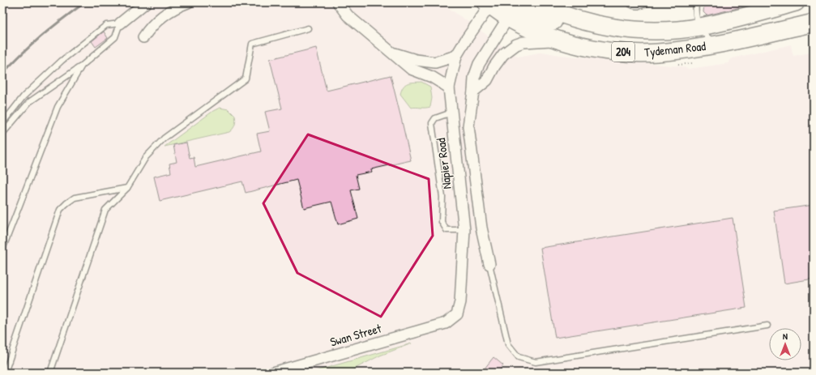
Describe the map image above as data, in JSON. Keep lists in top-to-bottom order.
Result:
{
  "streets": {
    "main road": ["Tydeman Road", "204"],
    "street": ["Napier Road", "Swan Street"]
  },
  "crossings": [
    ["Tydeman Road", "Napier Road"],
    ["Napier Road", "Swan Street"]
  ],
  "north": "top"
}
